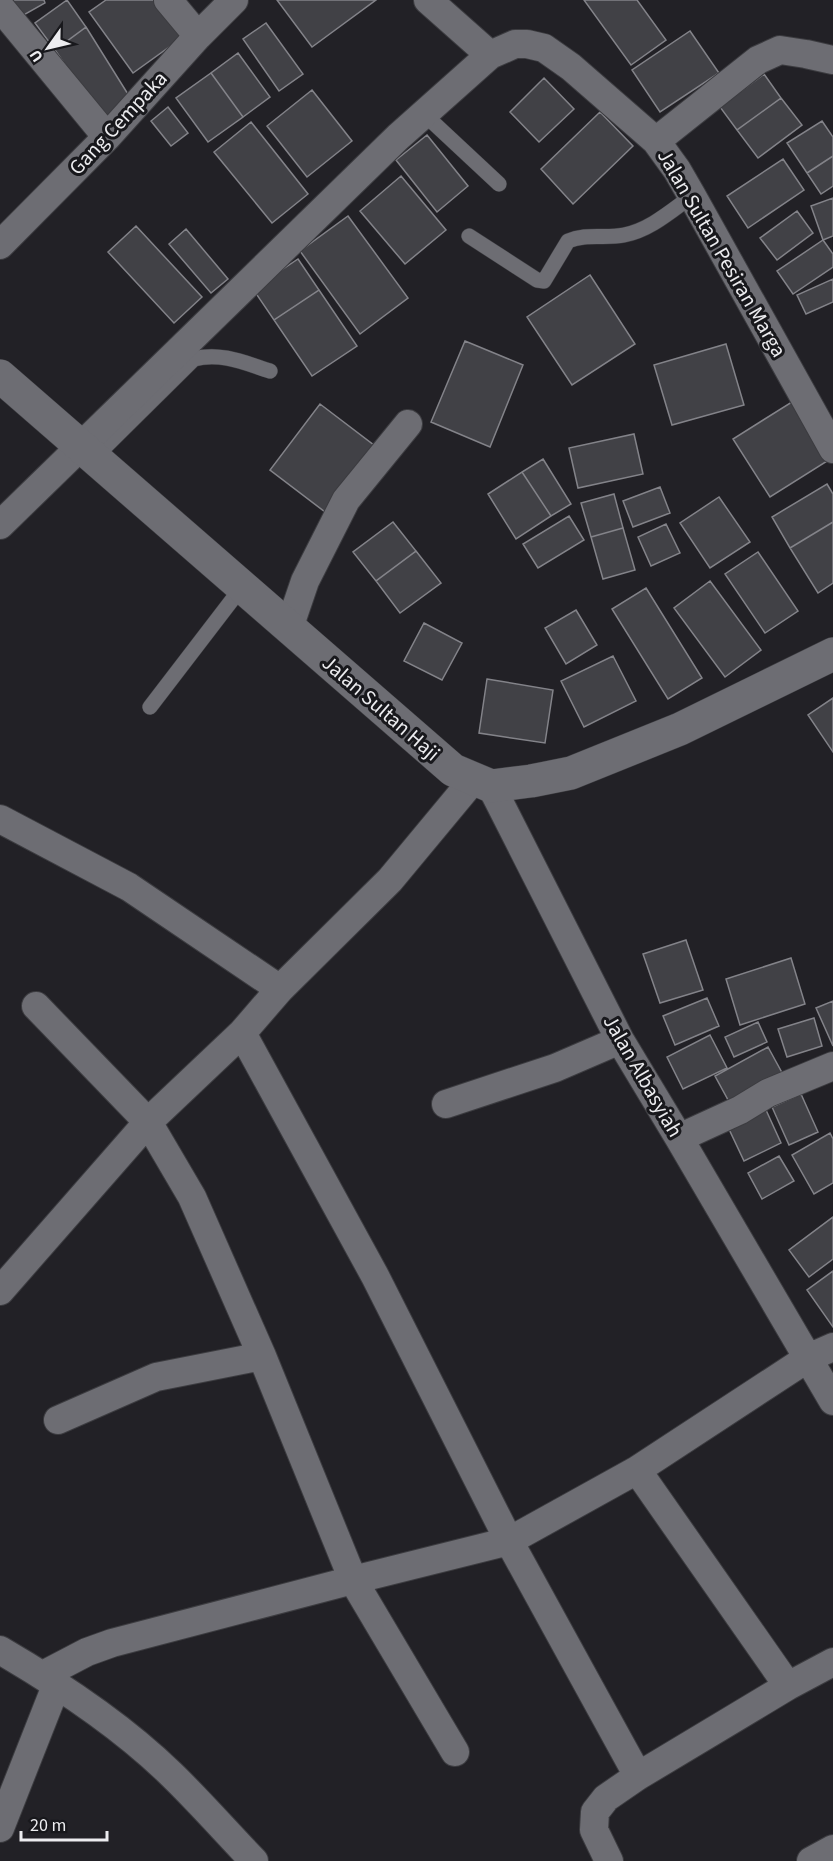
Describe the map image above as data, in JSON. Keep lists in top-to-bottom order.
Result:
{
  "streets": {
    "street": [
      "Gang Cempaka",
      "Jalan Sultan Pesiran Marga",
      "Jalan Sultan Haji",
      "Jalan Albasyiah"
    ]
  },
  "crossings": [
    ["Jalan Sultan Haji", "Jalan Albasyiah"]
  ],
  "scale_bar": "20 m",
  "north": "bottom left"
}
